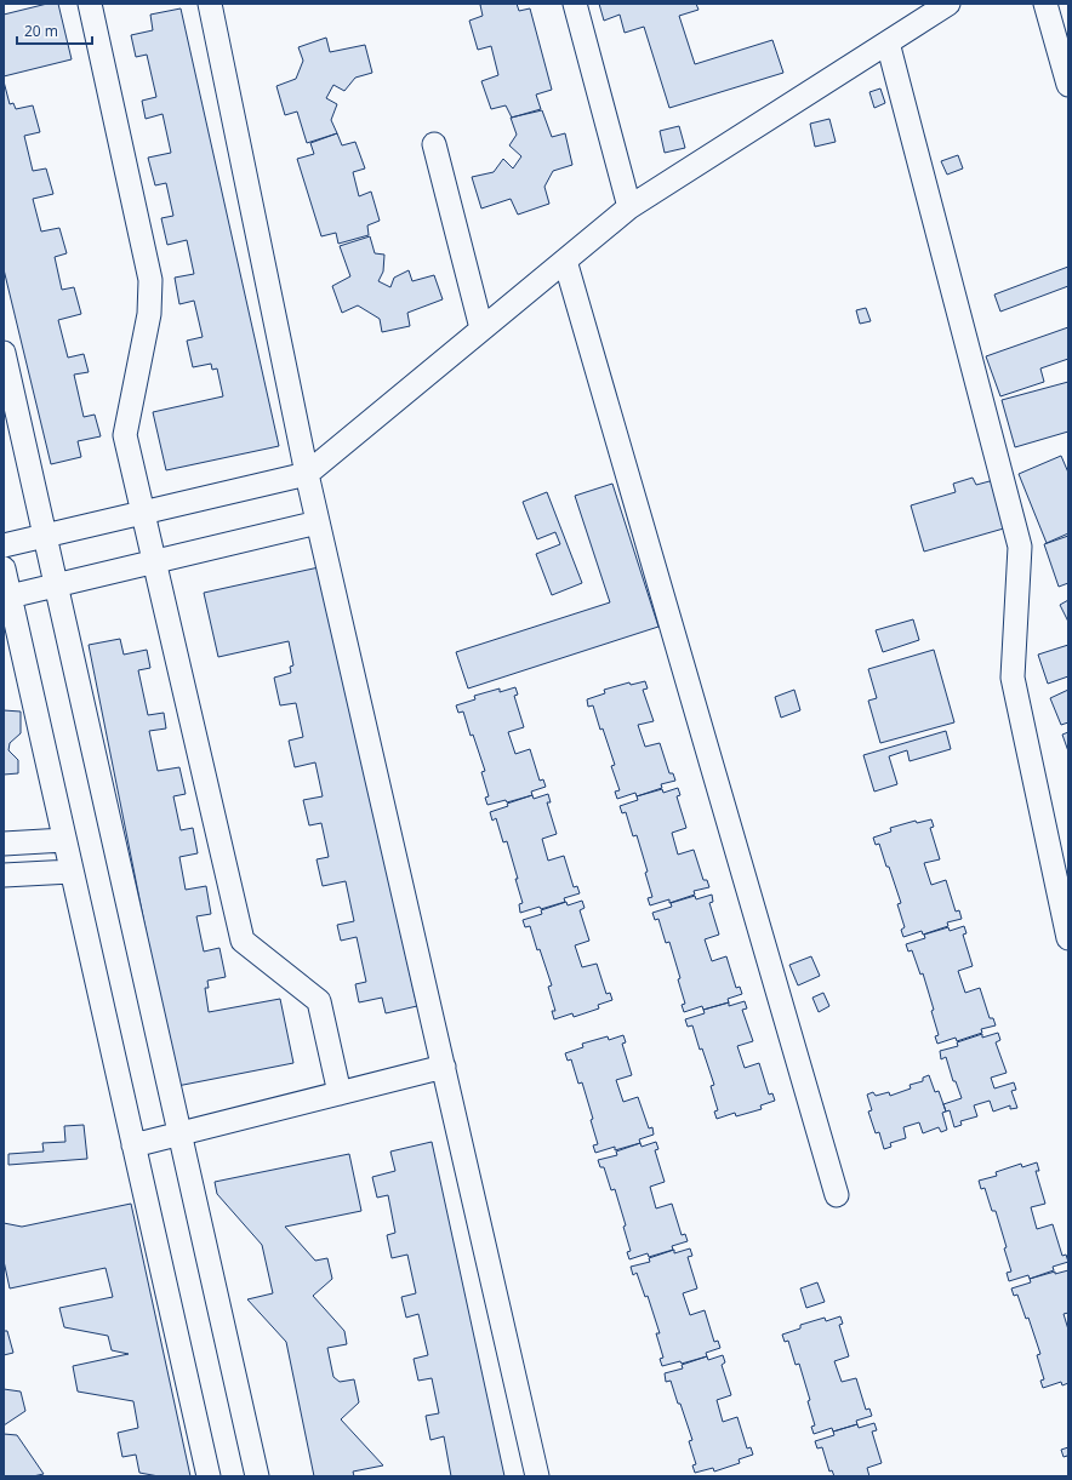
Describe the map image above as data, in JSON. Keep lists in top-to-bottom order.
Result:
{
  "scale_bar": "20 m"
}
